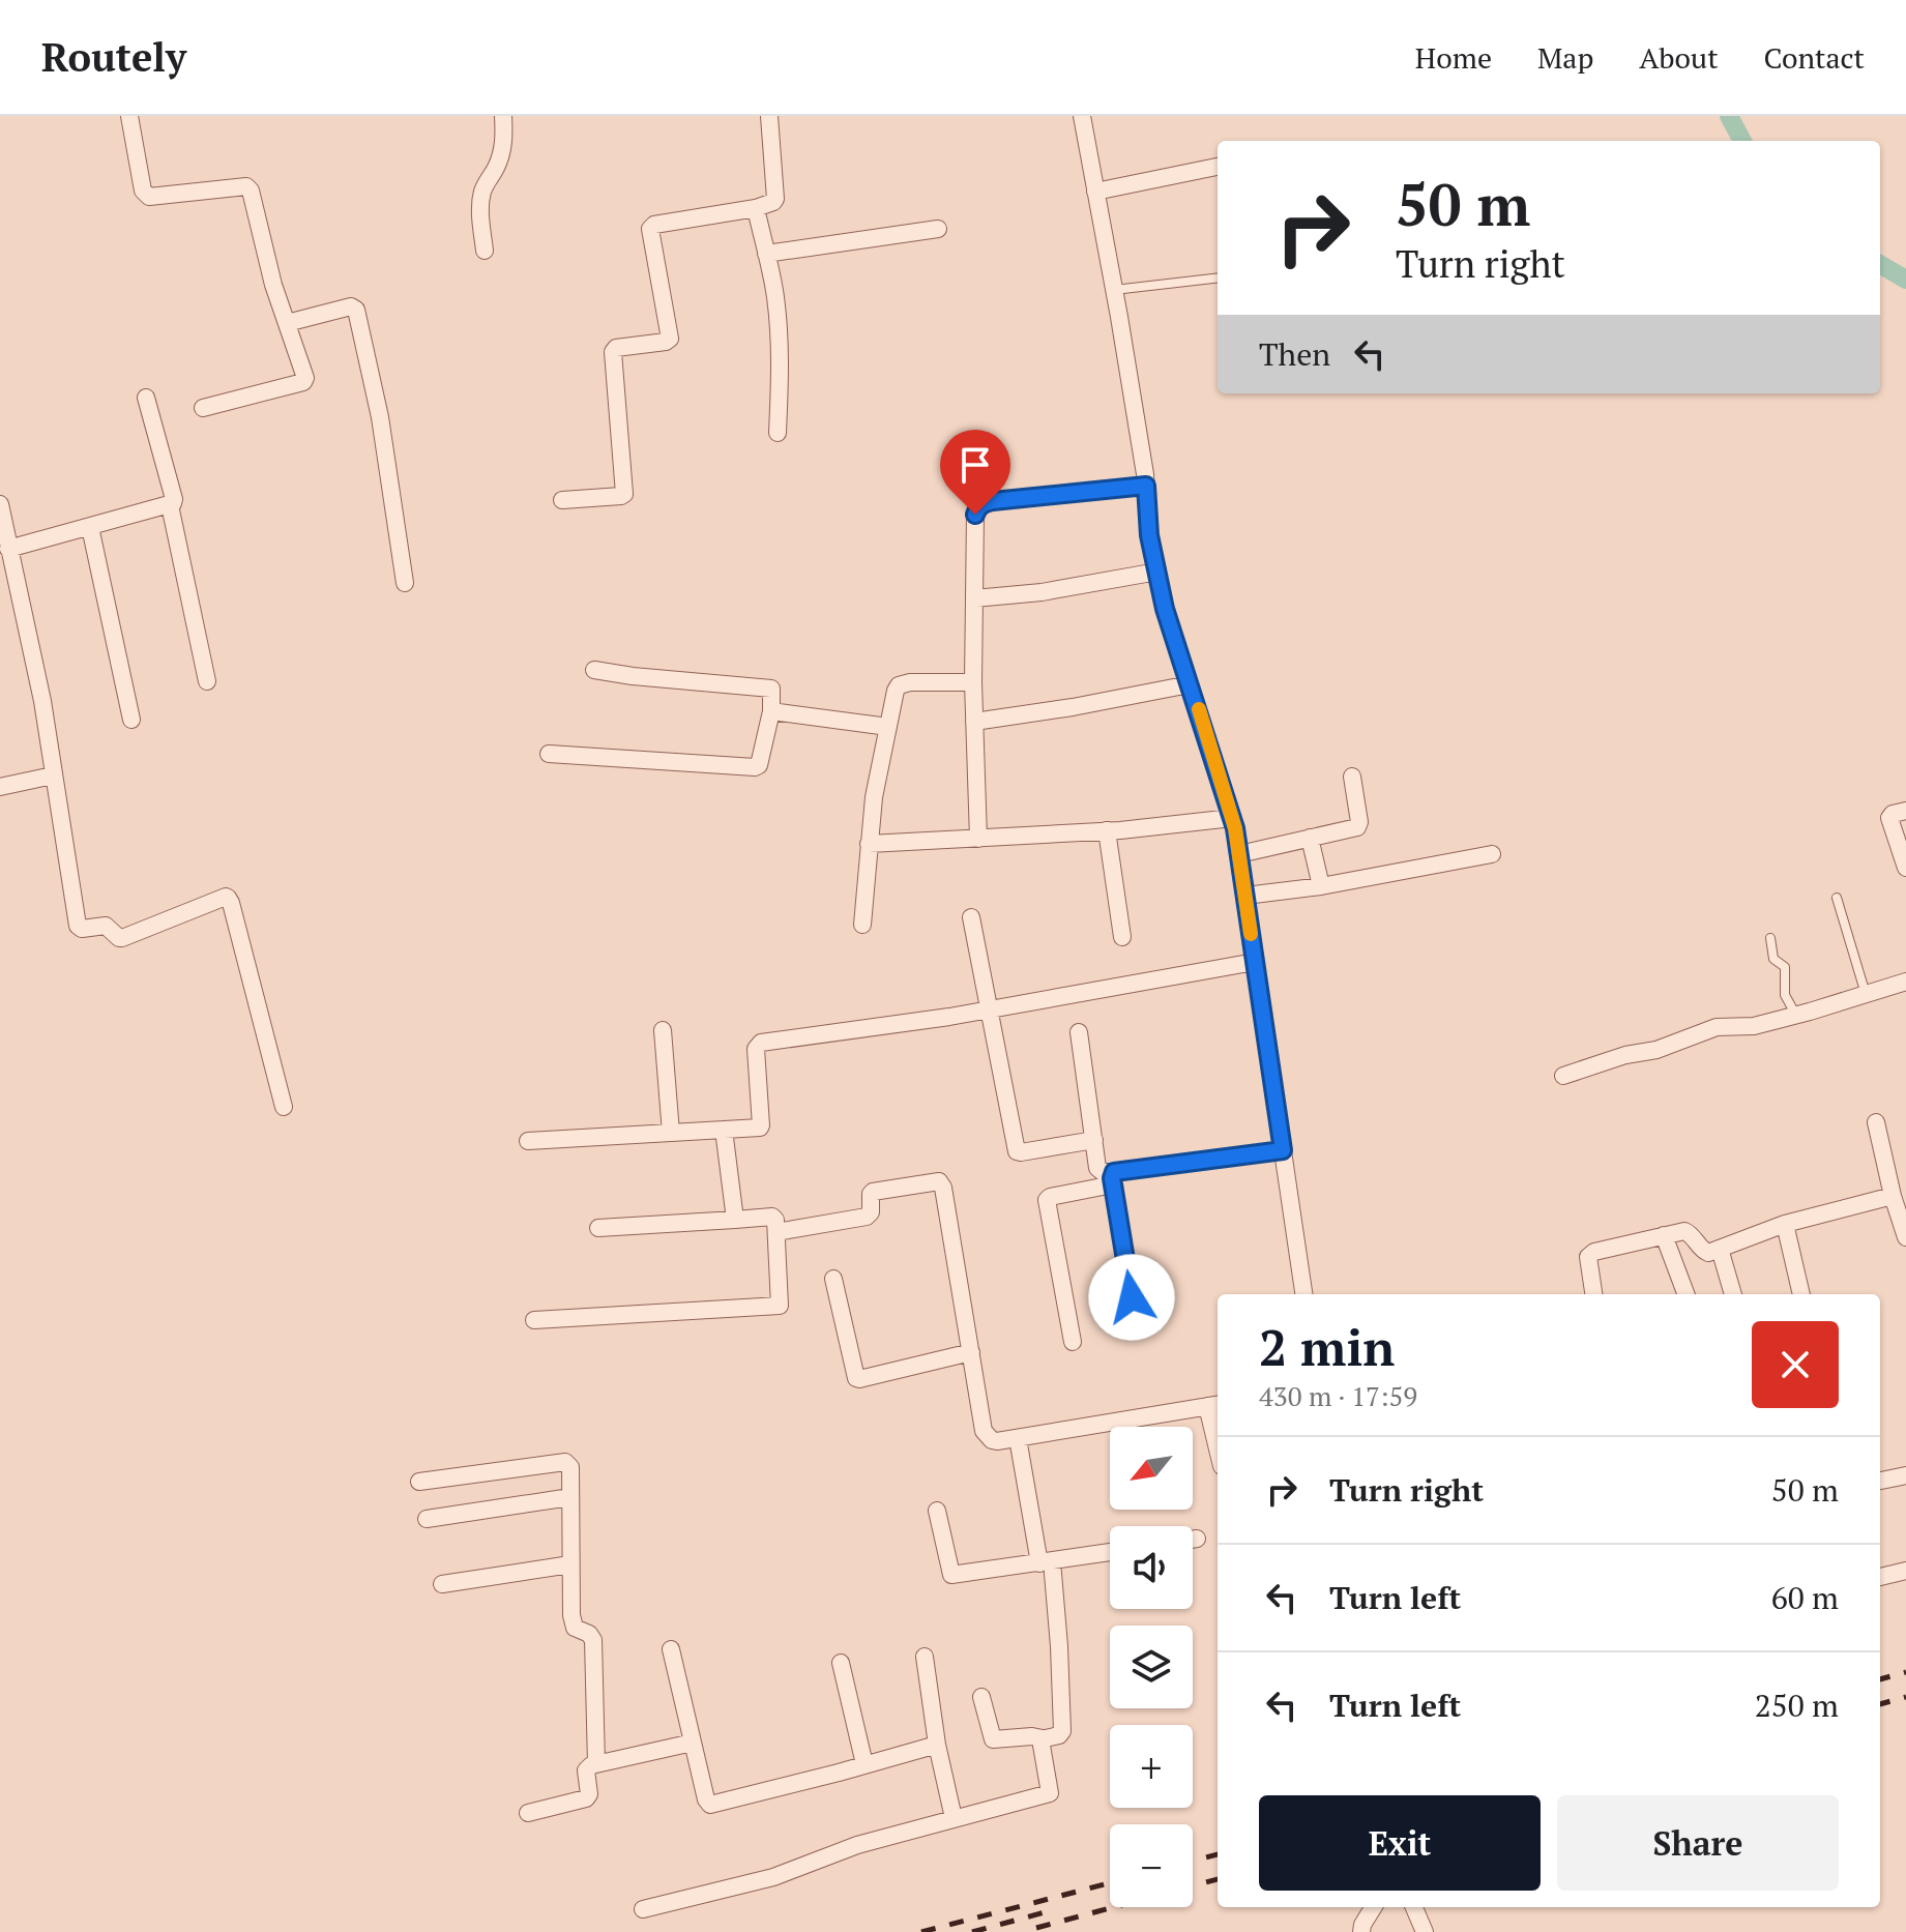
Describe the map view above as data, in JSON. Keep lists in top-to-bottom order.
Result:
{
  "north": "bottom left",
  "page": {
    "header": "Routely",
    "nav": [
      "Home",
      "Map",
      "About",
      "Contact"
    ],
    "turn": ["50 m", "Turn right"],
    "then": "Then",
    "heading": ["2 min", "430 m · 17:59"],
    "map_buttons": ["+", "−"],
    "list": [
      {
        "name": "Turn right",
        "value": "50 m"
      },
      {
        "name": "Turn left",
        "value": "60 m"
      },
      {
        "name": "Turn left",
        "value": "250 m"
      }
    ],
    "buttons": ["Exit", "Share"]
  }
}
